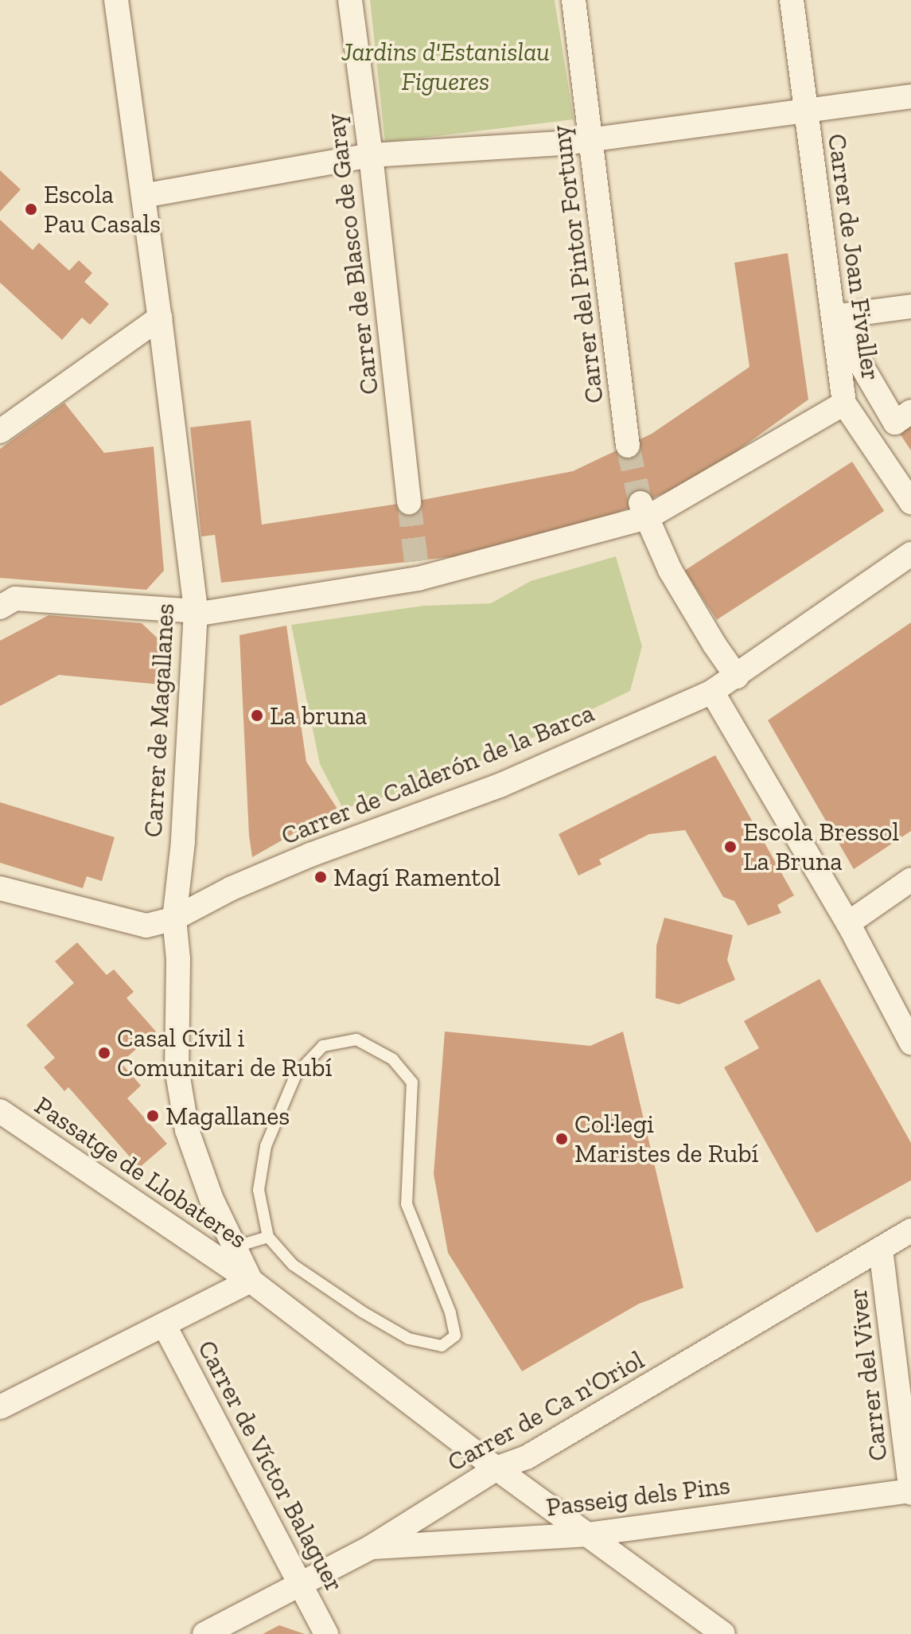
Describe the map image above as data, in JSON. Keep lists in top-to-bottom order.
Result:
{
  "streets": {
    "street": [
      "Carrer de Blasco de Garay",
      "Carrer de Joan Fivaller",
      "Carrer del Pintor Fortuny",
      "Carrer de Magallanes",
      "Carrer de Calderón de la Barca",
      "Passatge de Llobateres",
      "Carrer del Viver",
      "Carrer de Ca n'Oriol",
      "Carrer de Víctor Balaguer",
      "Passeig dels Pins"
    ]
  },
  "crossings": [
    ["Carrer de Magallanes", "Carrer de Calderón de la Barca"],
    ["Carrer de Magallanes", "Passatge de Llobateres"],
    ["Passatge de Llobateres", "Carrer de Ca n'Oriol"],
    ["Passatge de Llobateres", "Passeig dels Pins"],
    ["Carrer del Viver", "Carrer de Ca n'Oriol"],
    ["Carrer del Viver", "Passeig dels Pins"],
    ["Carrer de Ca n'Oriol", "Carrer de Víctor Balaguer"],
    ["Carrer de Ca n'Oriol", "Passeig dels Pins"]
  ],
  "parks": ["Jardins d'Estanislau Figueres"],
  "places": [
    "Escola Pau Casals",
    "La bruna",
    "Escola Bressol La Bruna",
    "Magí Ramentol",
    "Casal Cívil i Comunitari de Rubí",
    "Magallanes",
    "Col·legi Maristes de Rubí"
  ]
}
